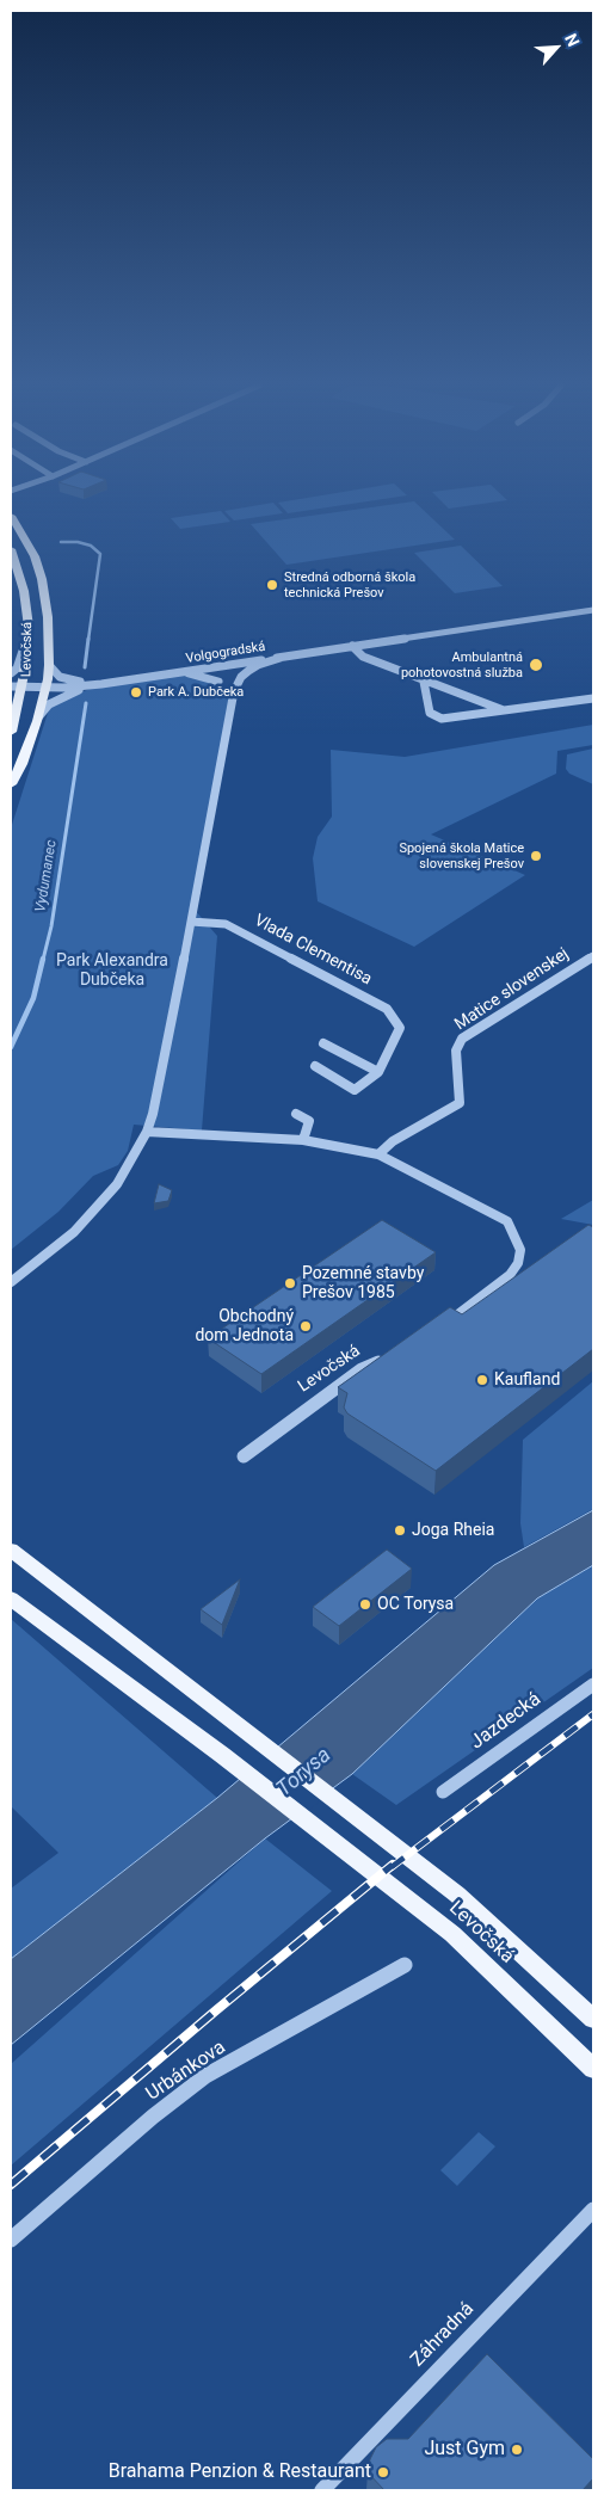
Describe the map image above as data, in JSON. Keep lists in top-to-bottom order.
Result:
{
  "streets": {
    "main road": ["Levočská"],
    "street": [
      "Volgogradská",
      "Vlada Clementisa",
      "Matice slovenskej",
      "Jazdecká",
      "Urbánkova",
      "Záhradná"
    ]
  },
  "crossings": [
    ["Levočská", "Volgogradská"]
  ],
  "water": ["Vydumanec", "Torysa"],
  "parks": ["Park Alexandra Dubčeka"],
  "places": [
    "Stredná odborná škola technická Prešov",
    "Ambulantná pohotovostná služba",
    "Park A. Dubčeka",
    "Spojená škola Matice slovenskej Prešov",
    "Pozemné stavby Prešov 1985",
    "Obchodný dom Jednota",
    "Kaufland",
    "Joga Rheia",
    "OC Torysa",
    "Just Gym",
    "Brahama Penzion & Restaurant"
  ],
  "north": "top right"
}
